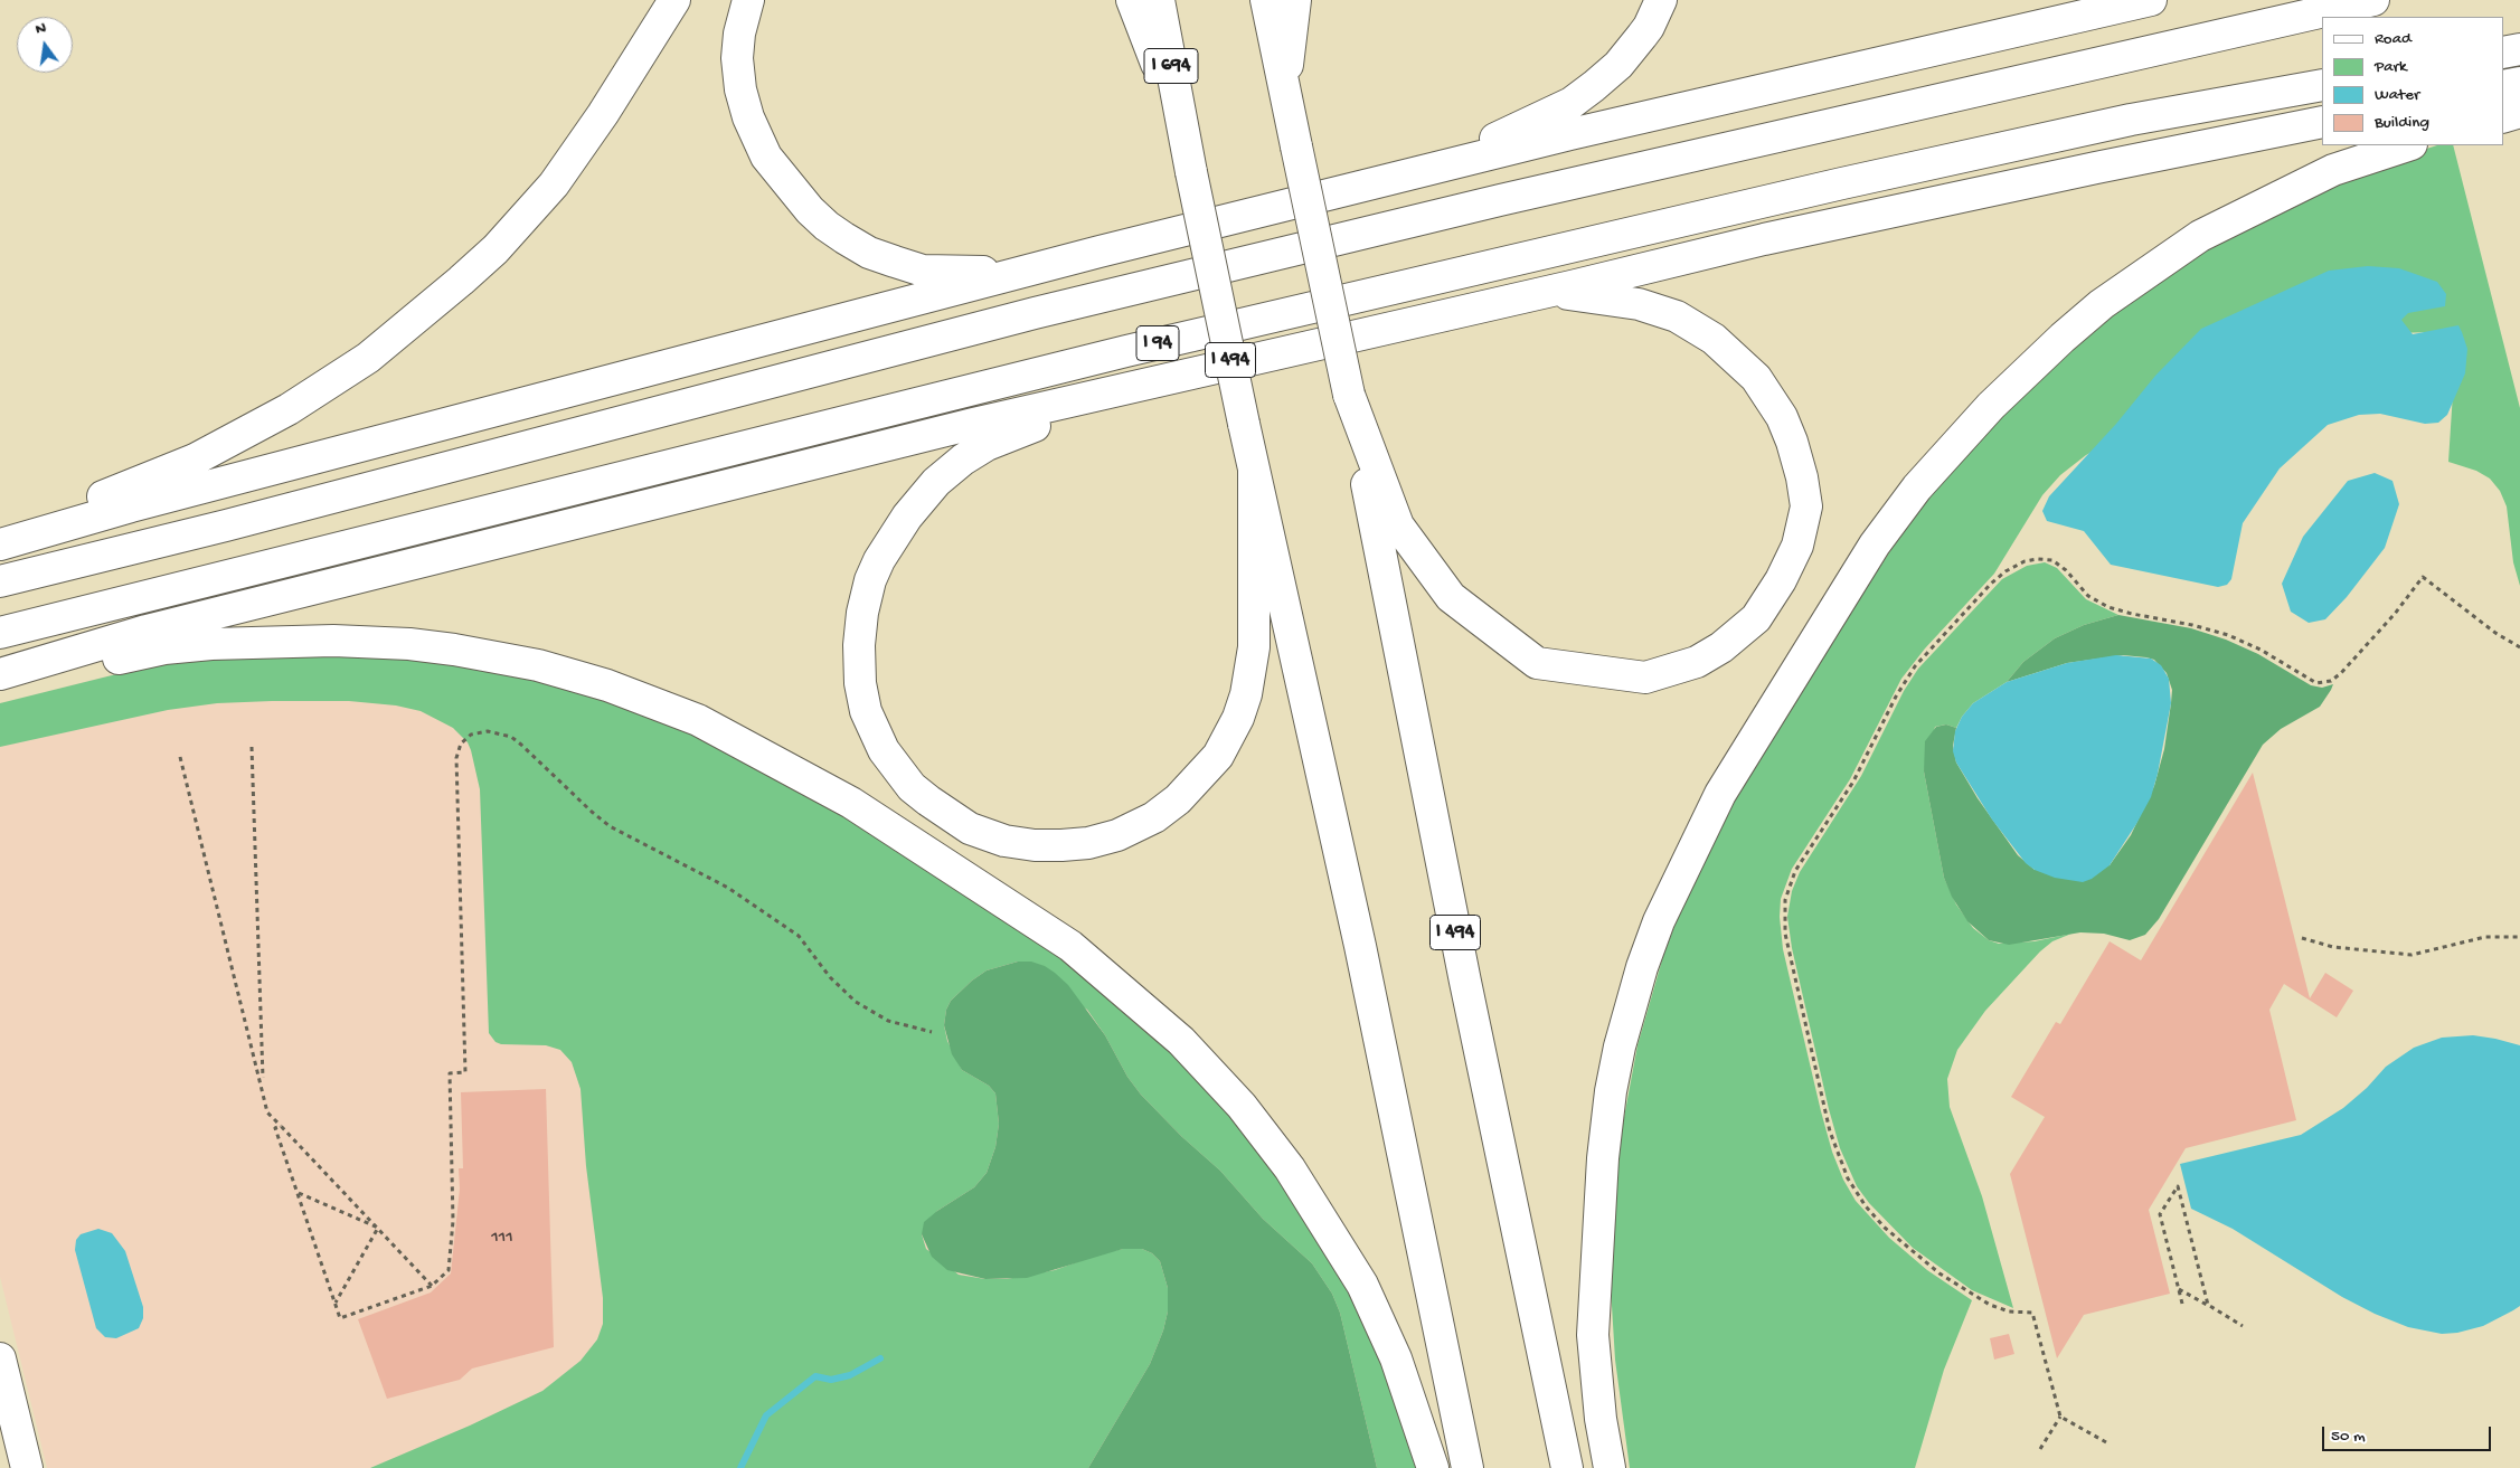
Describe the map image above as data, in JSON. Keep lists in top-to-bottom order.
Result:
{
  "streets": {
    "main road": ["I 694", "I 94", "I 494"]
  },
  "crossings": [
    ["I 694", "I 494"]
  ],
  "house_numbers": ["111"],
  "legend": [
    "Road",
    "Park",
    "Water",
    "Building"
  ],
  "scale_bar": "50 m",
  "north": "top"
}
